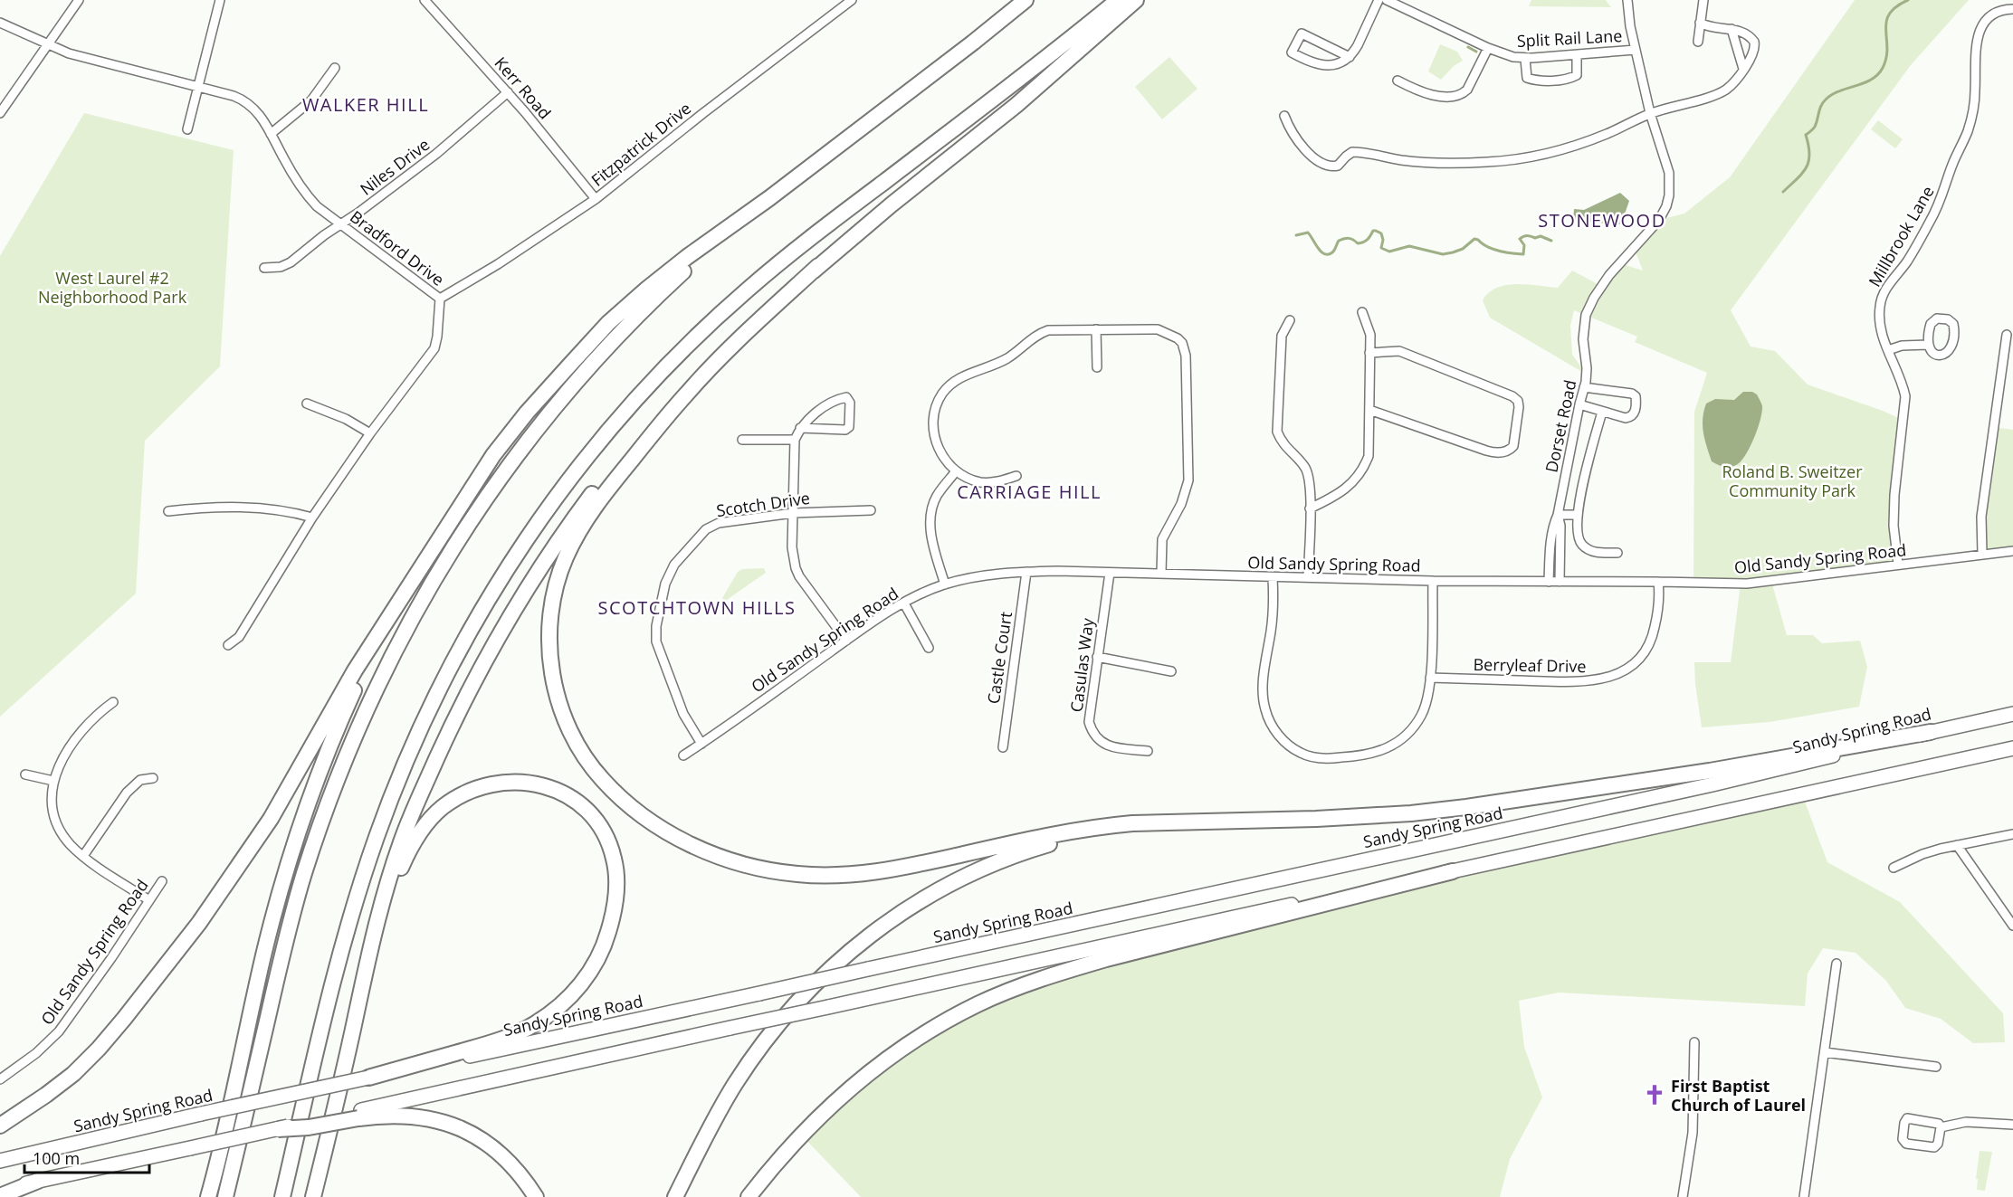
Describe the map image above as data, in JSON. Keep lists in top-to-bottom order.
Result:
{
  "streets": {
    "main road": ["Sandy Spring Road"],
    "street": [
      "Split Rail Lane",
      "Kerr Road",
      "Fitzpatrick Drive",
      "Niles Drive",
      "Millbrook Lane",
      "Bradford Drive",
      "Dorset Road",
      "Scotch Drive",
      "Old Sandy Spring Road",
      "Castle Court",
      "Casulas Way",
      "Berryleaf Drive"
    ]
  },
  "crossings": [
    ["Split Rail Lane", "Dorset Road"],
    ["Kerr Road", "Fitzpatrick Drive"],
    ["Kerr Road", "Niles Drive"],
    ["Fitzpatrick Drive", "Bradford Drive"],
    ["Niles Drive", "Bradford Drive"],
    ["Millbrook Lane", "Old Sandy Spring Road"],
    ["Dorset Road", "Old Sandy Spring Road"],
    ["Scotch Drive", "Old Sandy Spring Road"],
    ["Old Sandy Spring Road", "Castle Court"],
    ["Old Sandy Spring Road", "Casulas Way"],
    ["Old Sandy Spring Road", "Berryleaf Drive"]
  ],
  "districts": [
    "WALKER HILL",
    "STONEWOOD",
    "CARRIAGE HILL",
    "SCOTCHTOWN HILLS"
  ],
  "parks": ["West Laurel #2 Neighborhood Park", "Roland B. Sweitzer Community Park"],
  "places": {
    "church": ["First Baptist Church of Laurel"]
  },
  "scale_bar": "100 m"
}
